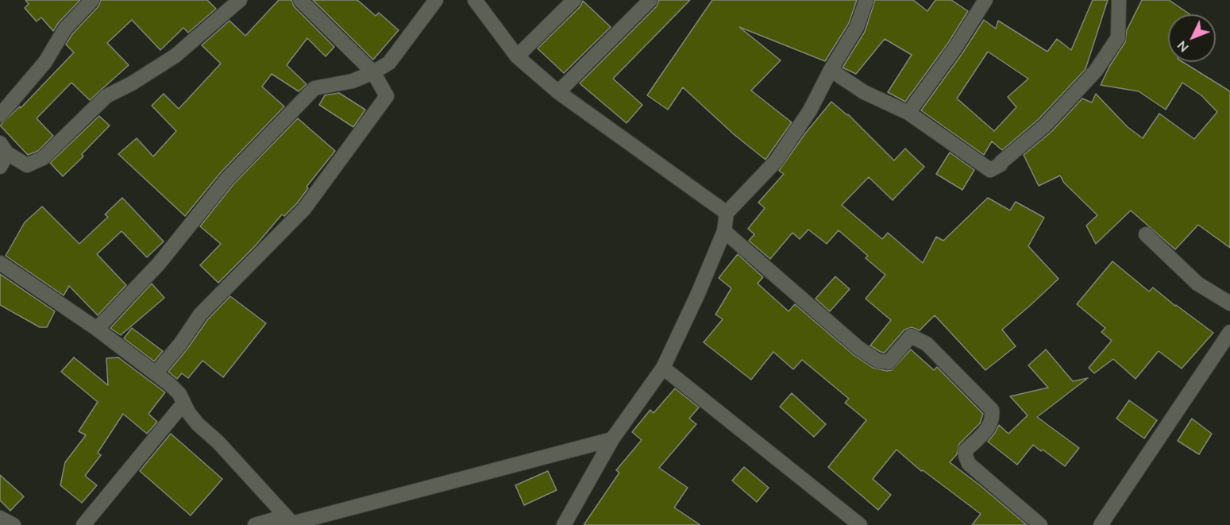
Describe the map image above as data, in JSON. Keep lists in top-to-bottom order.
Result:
{
  "north": "bottom left"
}
